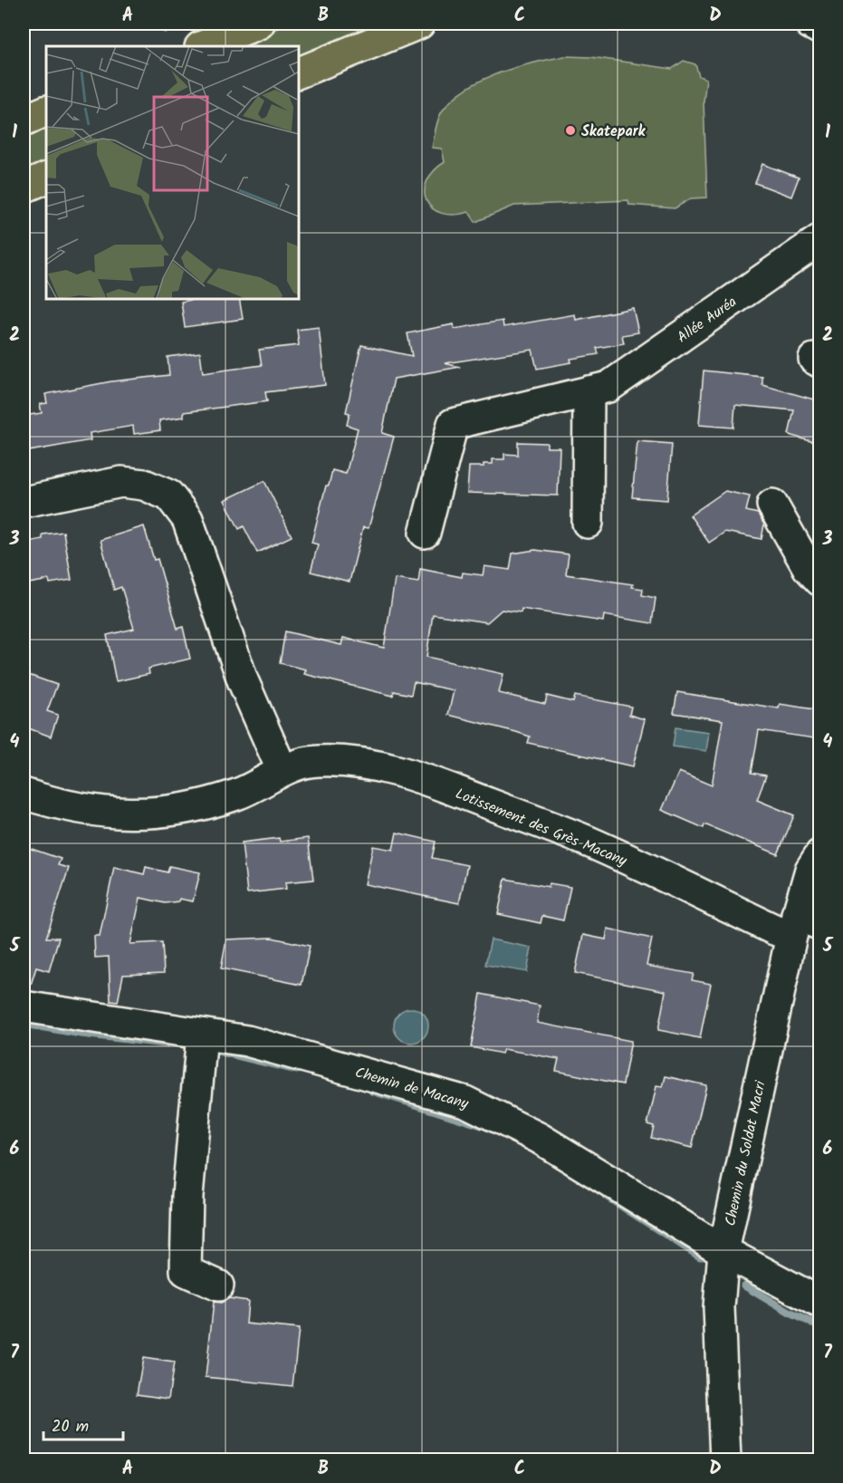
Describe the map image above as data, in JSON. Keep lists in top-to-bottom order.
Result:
{
  "streets": {
    "street": [
      "Allée Auréa",
      "Lotissement des Grès Macany",
      "Chemin de Macany",
      "Chemin du Soldat Macri"
    ]
  },
  "crossings": [
    ["Lotissement des Grès Macany", "Chemin du Soldat Macri"],
    ["Chemin de Macany", "Chemin du Soldat Macri"]
  ],
  "places": ["Skatepark"],
  "scale_bar": "20 m",
  "grid": {
    "columns": [
      "A",
      "B",
      "C",
      "D"
    ],
    "rows": [
      "1",
      "2",
      "3",
      "4",
      "5",
      "6",
      "7"
    ]
  }
}
